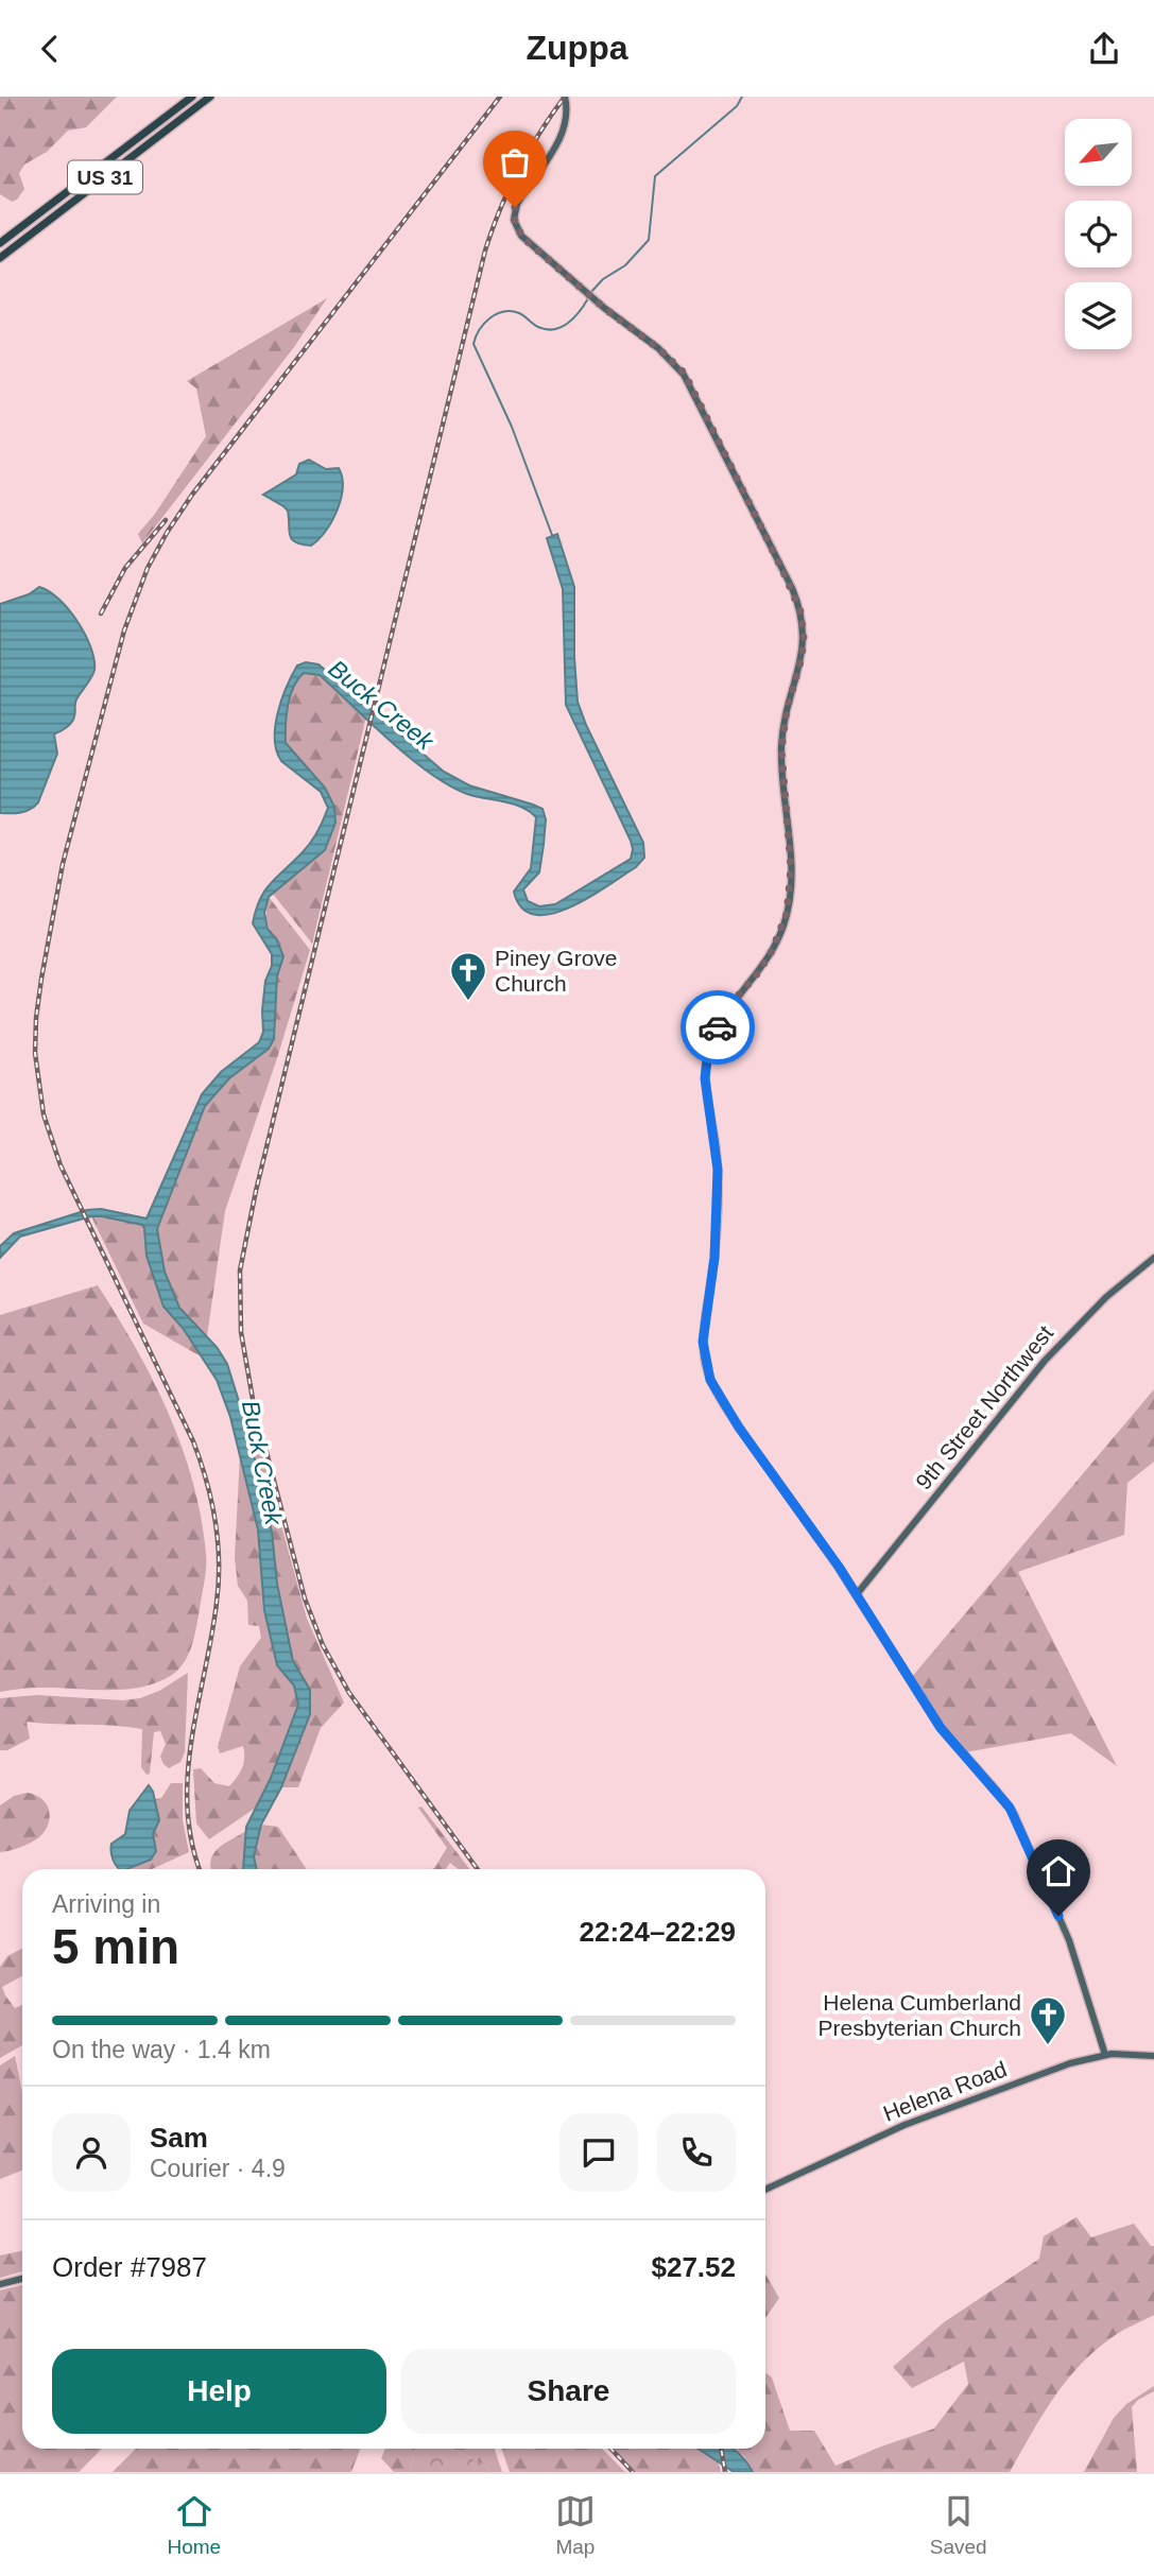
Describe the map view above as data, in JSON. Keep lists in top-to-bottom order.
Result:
{
  "streets": {
    "main road": ["US 31"],
    "street": ["9th Street Northwest", "Helena Road"]
  },
  "water": ["Buck Creek"],
  "places": {
    "church": ["Piney Grove Church", "Helena Cumberland Presbyterian Church"]
  },
  "north": "bottom left",
  "page": {
    "header": "Zuppa",
    "heading": ["5 min", "Arriving in", "22:24–22:29"],
    "panel": [
      "Sam",
      "Courier · 4.9",
      "Order #7987",
      "$27.52"
    ],
    "bar": "On the way · 1.4 km",
    "buttons": ["Help", "Share"],
    "tabs": ["Home", "Map", "Saved"]
  }
}
